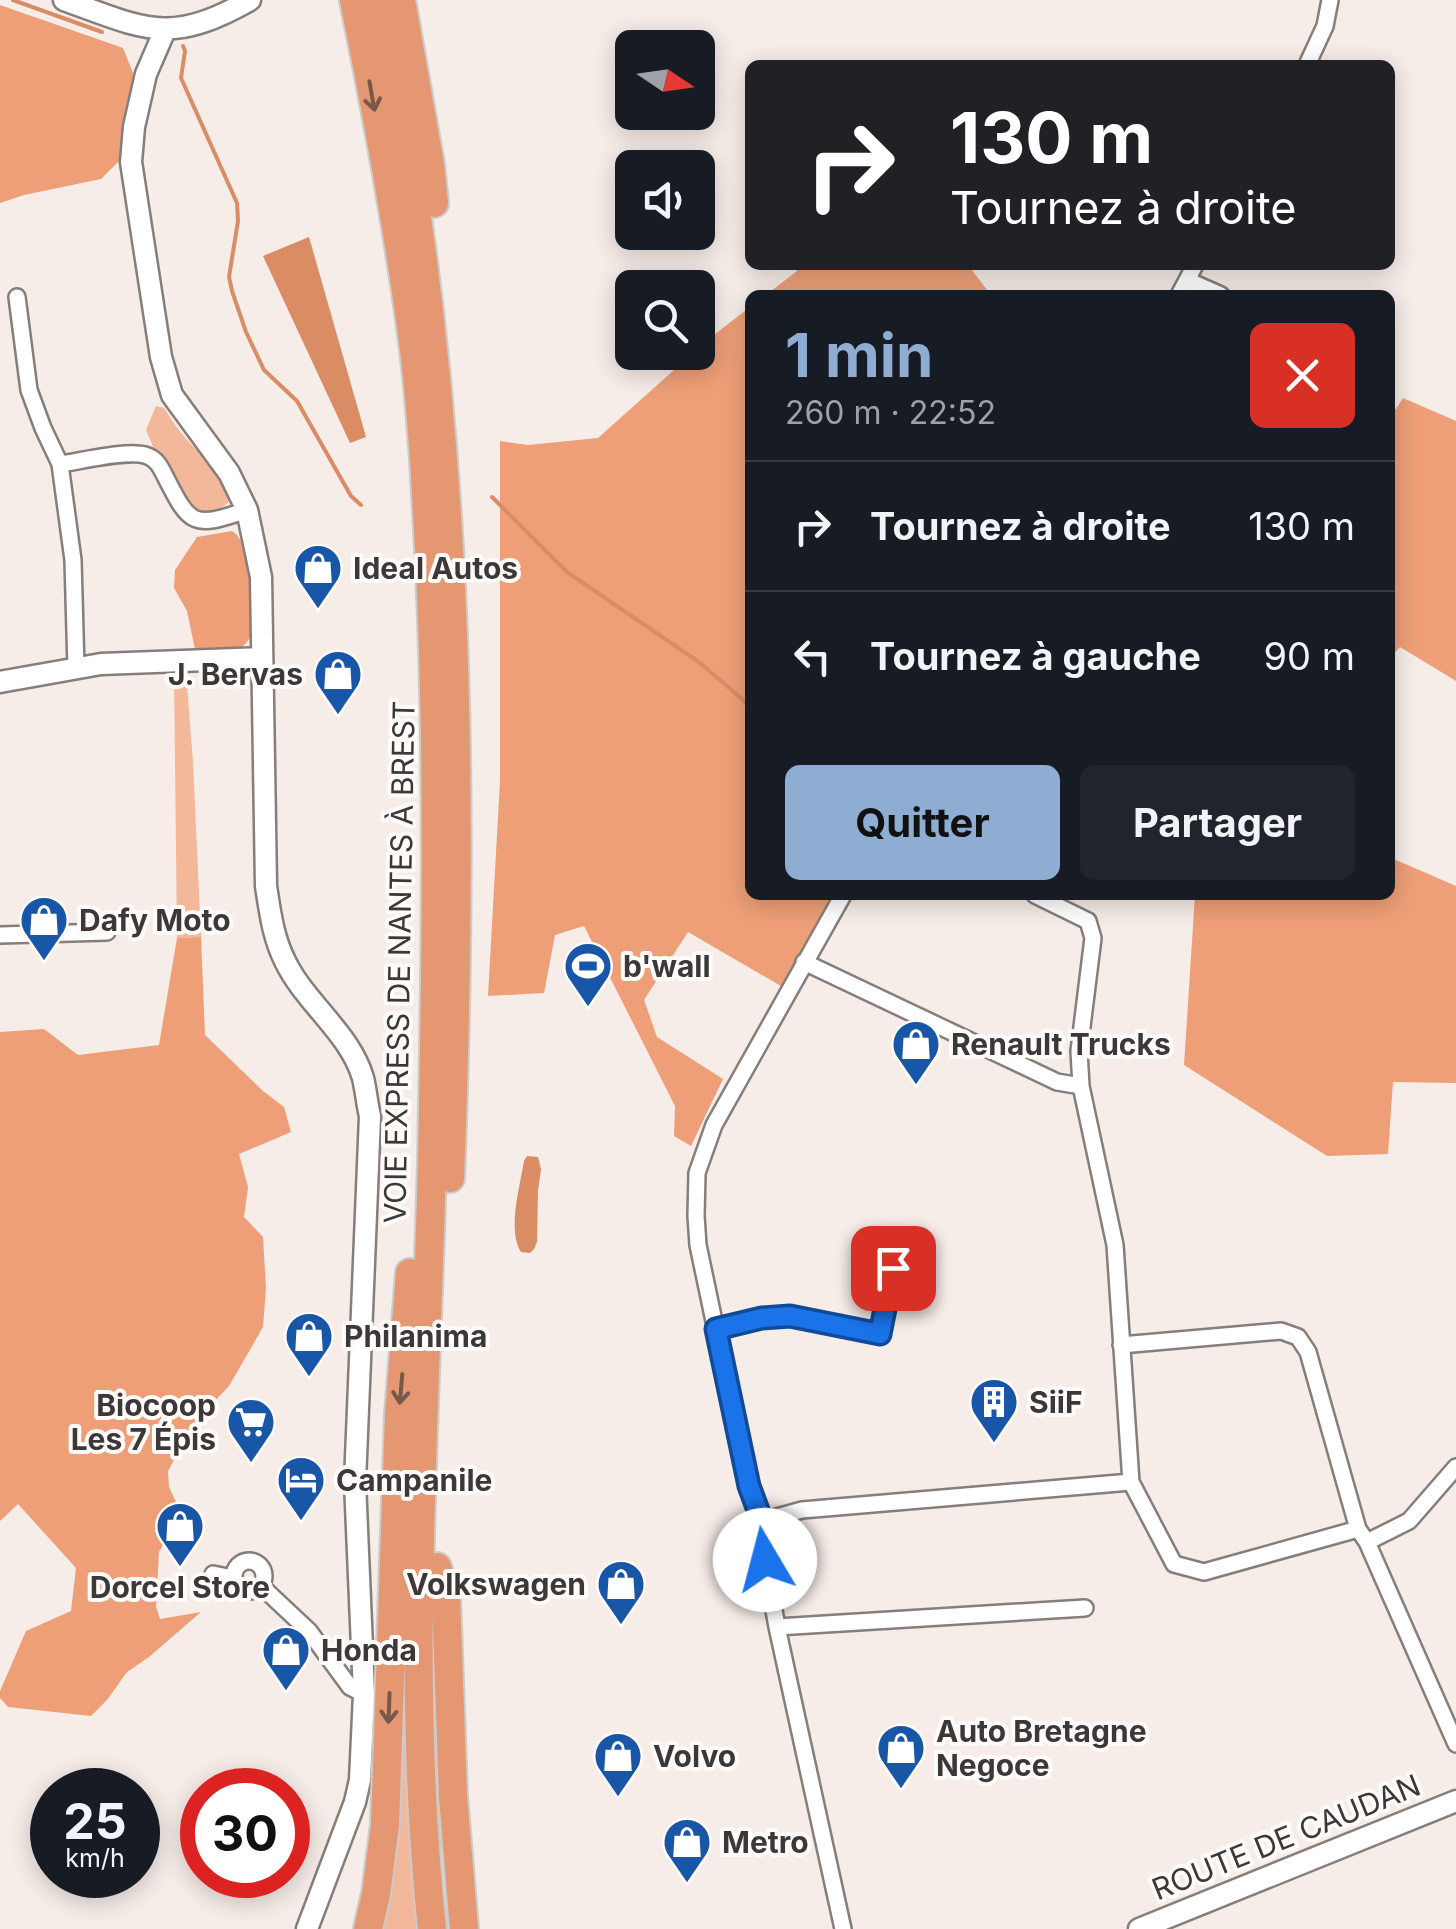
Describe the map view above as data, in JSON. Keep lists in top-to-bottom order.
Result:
{
  "streets": {
    "highway": ["VOIE EXPRESS DE NANTES À BREST"],
    "street": ["ROUTE DE CAUDAN"]
  },
  "places": {
    "shop": [
      "Ideal Autos",
      "J. Bervas",
      "Dafy Moto",
      "Renault Trucks",
      "Philanima",
      "Dorcel Store",
      "Volkswagen",
      "Honda",
      "Auto Bretagne Negoce",
      "Volvo",
      "Metro"
    ],
    "sports": ["b'wall"],
    "building": ["SiiF"],
    "supermarket": ["Biocoop Les 7 Épis"],
    "hotel": ["Campanile"]
  },
  "north": "right",
  "page": {
    "turn": ["130 m", "Tournez à droite"],
    "heading": ["1 min", "260 m · 22:52"],
    "list": [
      {
        "name": "Tournez à droite",
        "value": "130 m"
      },
      {
        "name": "Tournez à gauche",
        "value": "90 m"
      }
    ],
    "buttons": ["Quitter", "Partager"],
    "speed": "25 km/h",
    "limit": "30"
  }
}
